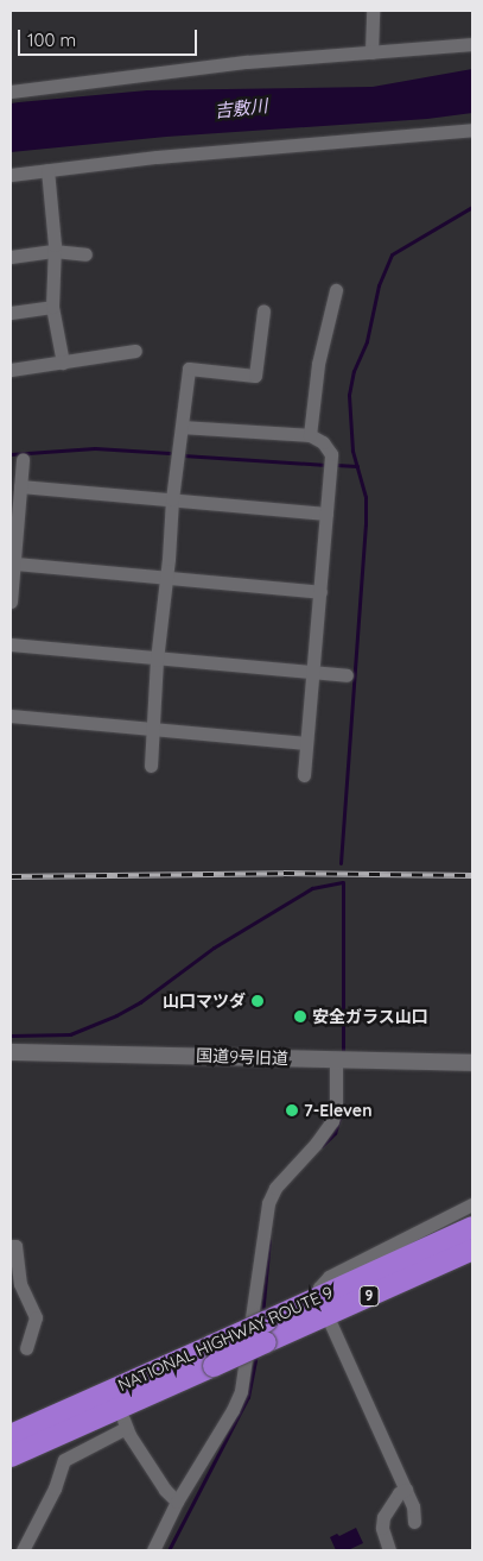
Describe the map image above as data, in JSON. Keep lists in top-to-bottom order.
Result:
{
  "streets": {
    "highway": ["9", "NATIONAL HIGHWAY ROUTE 9"],
    "street": ["国道9号旧道"]
  },
  "water": ["吉敷川"],
  "places": ["山口マツダ", "安全ガラス山口", "7-Eleven"],
  "scale_bar": "100 m"
}
